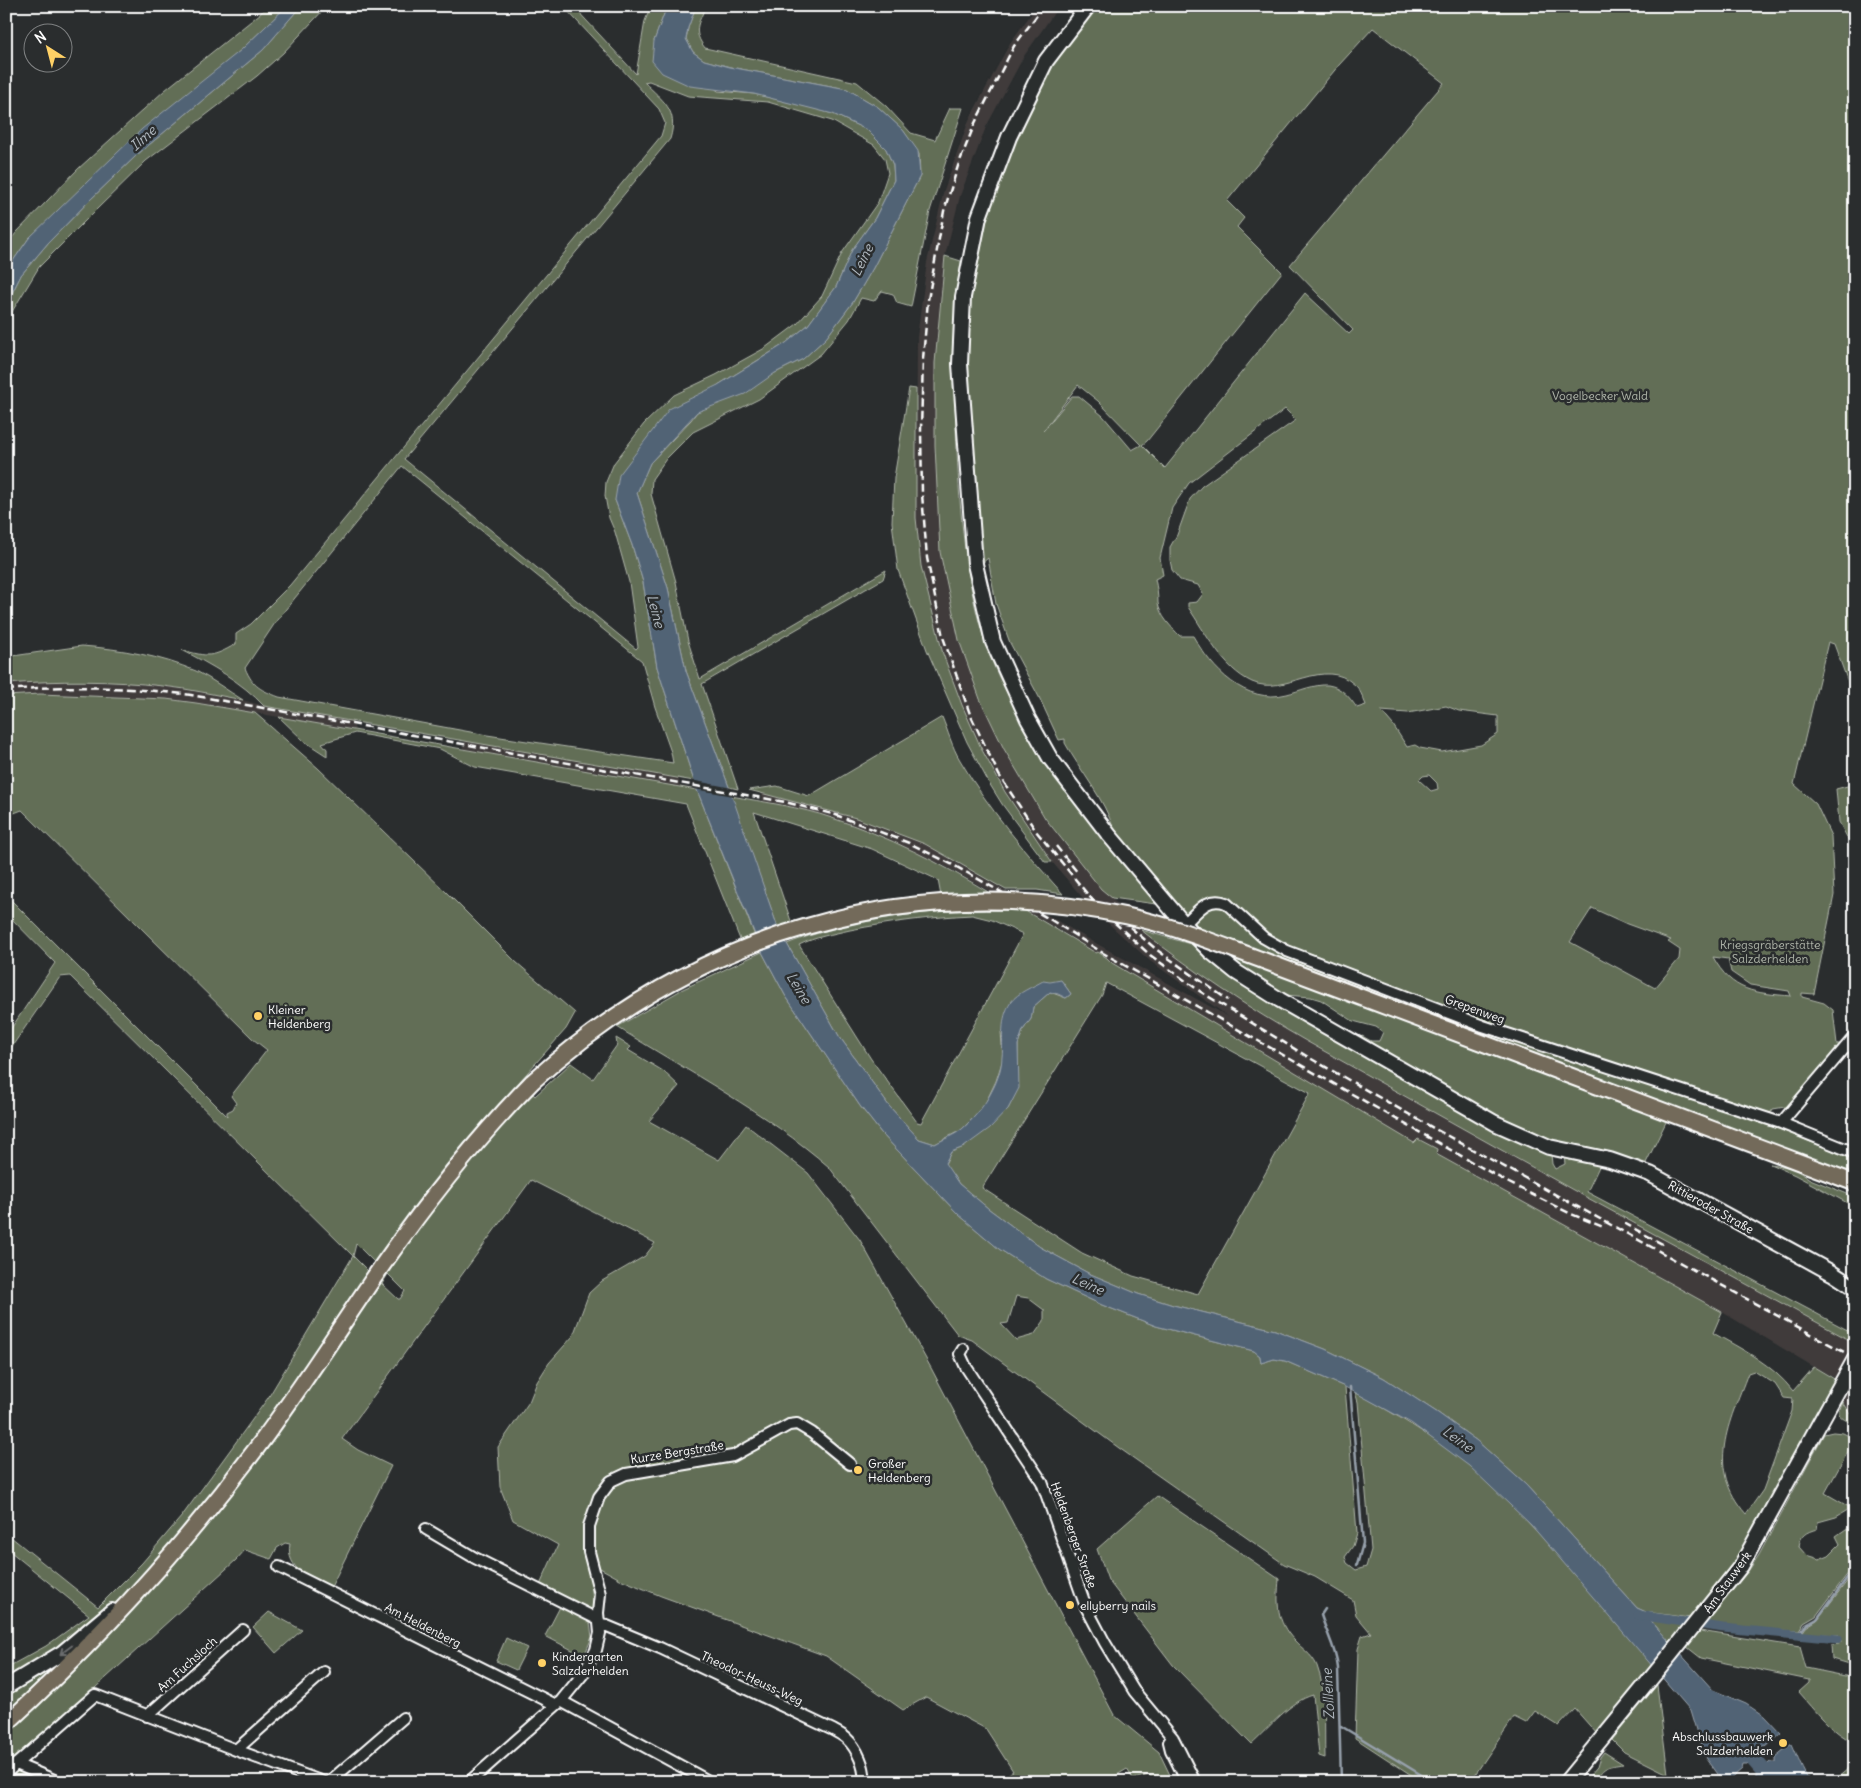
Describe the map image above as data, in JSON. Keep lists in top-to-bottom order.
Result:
{
  "streets": {
    "street": [
      "Grepenweg",
      "Rittieroder Straße",
      "Kurze Bergstraße",
      "Heldenberger Straße",
      "Am Stauwerk",
      "Am Heldenberg",
      "Am Fuchsloch",
      "Theodor-Heuss-Weg"
    ]
  },
  "crossings": [
    ["Grepenweg", "Rittieroder Straße"],
    ["Kurze Bergstraße", "Am Heldenberg"],
    ["Kurze Bergstraße", "Theodor-Heuss-Weg"]
  ],
  "water": ["Ilme", "Leine", "Zollleine"],
  "parks": ["Vogelbecker Wald", "Kriegsgräberstätte Salzderhelden"],
  "places": [
    "Kleiner Heldenberg",
    "Großer Heldenberg",
    "ellyberry nails",
    "Kindergarten Salzderhelden",
    "Abschlussbauwerk Salzderhelden"
  ],
  "north": "top left"
}
